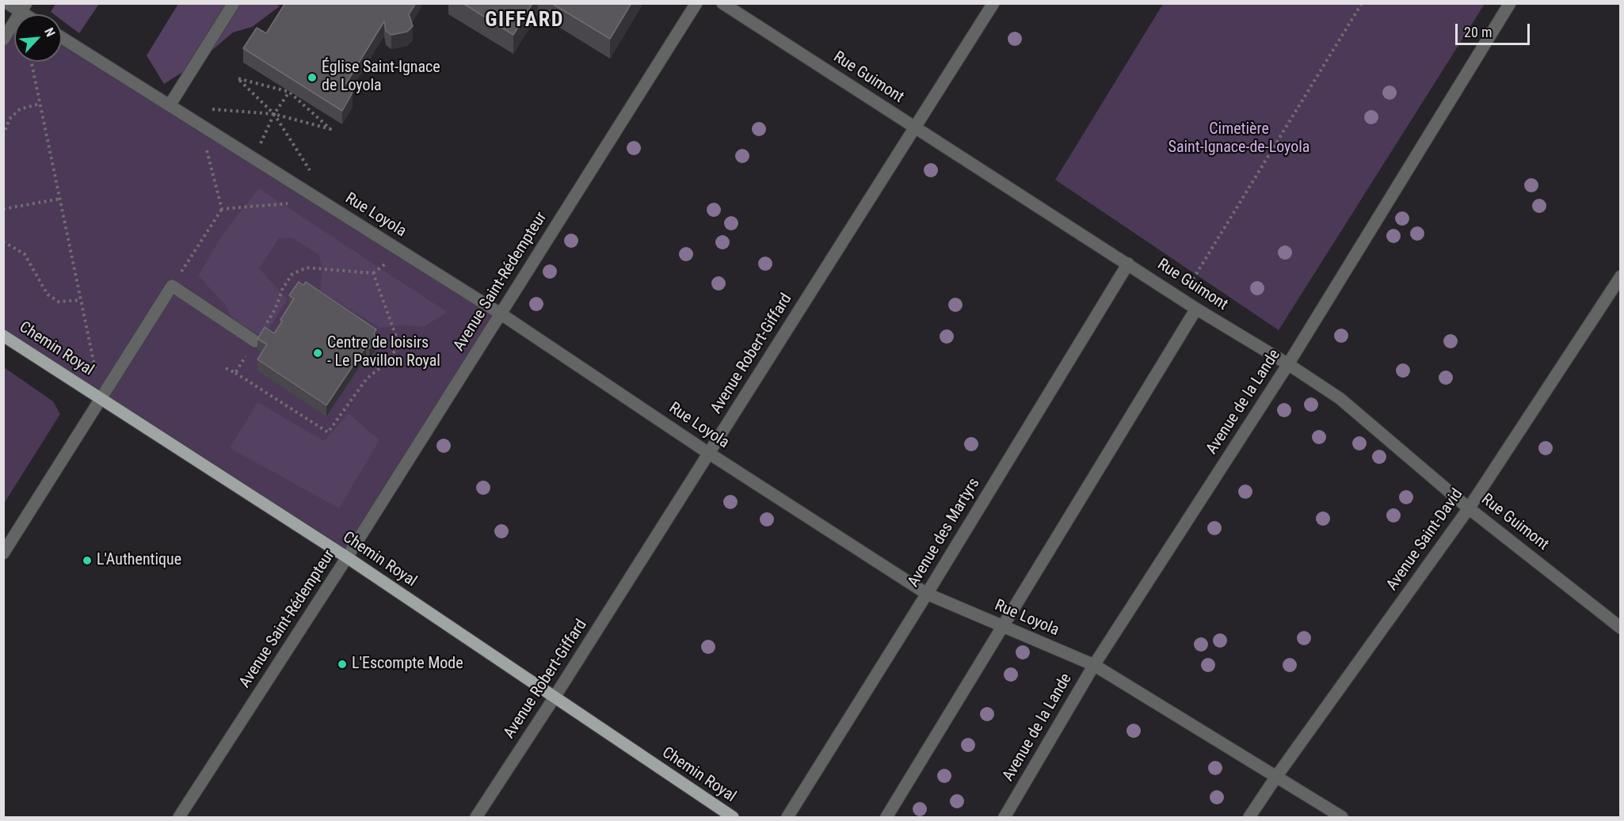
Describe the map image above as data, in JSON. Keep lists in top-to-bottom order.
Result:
{
  "streets": {
    "main road": ["Chemin Royal"],
    "street": [
      "Rue Guimont",
      "Rue Loyola",
      "Avenue Saint-Rédempteur",
      "Avenue Robert-Giffard",
      "Avenue de la Lande",
      "Avenue des Martyrs",
      "Avenue Saint-David"
    ]
  },
  "crossings": [
    ["Rue Guimont", "Avenue Robert-Giffard"],
    ["Rue Guimont", "Avenue de la Lande"],
    ["Rue Guimont", "Avenue des Martyrs"],
    ["Rue Guimont", "Avenue Saint-David"],
    ["Rue Loyola", "Avenue Saint-Rédempteur"],
    ["Rue Loyola", "Avenue Robert-Giffard"],
    ["Rue Loyola", "Avenue de la Lande"],
    ["Rue Loyola", "Avenue des Martyrs"],
    ["Rue Loyola", "Avenue Saint-David"],
    ["Avenue Saint-Rédempteur", "Chemin Royal"],
    ["Chemin Royal", "Avenue Robert-Giffard"]
  ],
  "districts": ["GIFFARD"],
  "parks": ["Cimetière Saint-Ignace-de-Loyola"],
  "places": [
    "Église Saint-Ignace de Loyola",
    "Centre de loisirs - Le Pavillon Royal",
    "L'Authentique",
    "L'Escompte Mode"
  ],
  "scale_bar": "20 m",
  "north": "top right"
}
